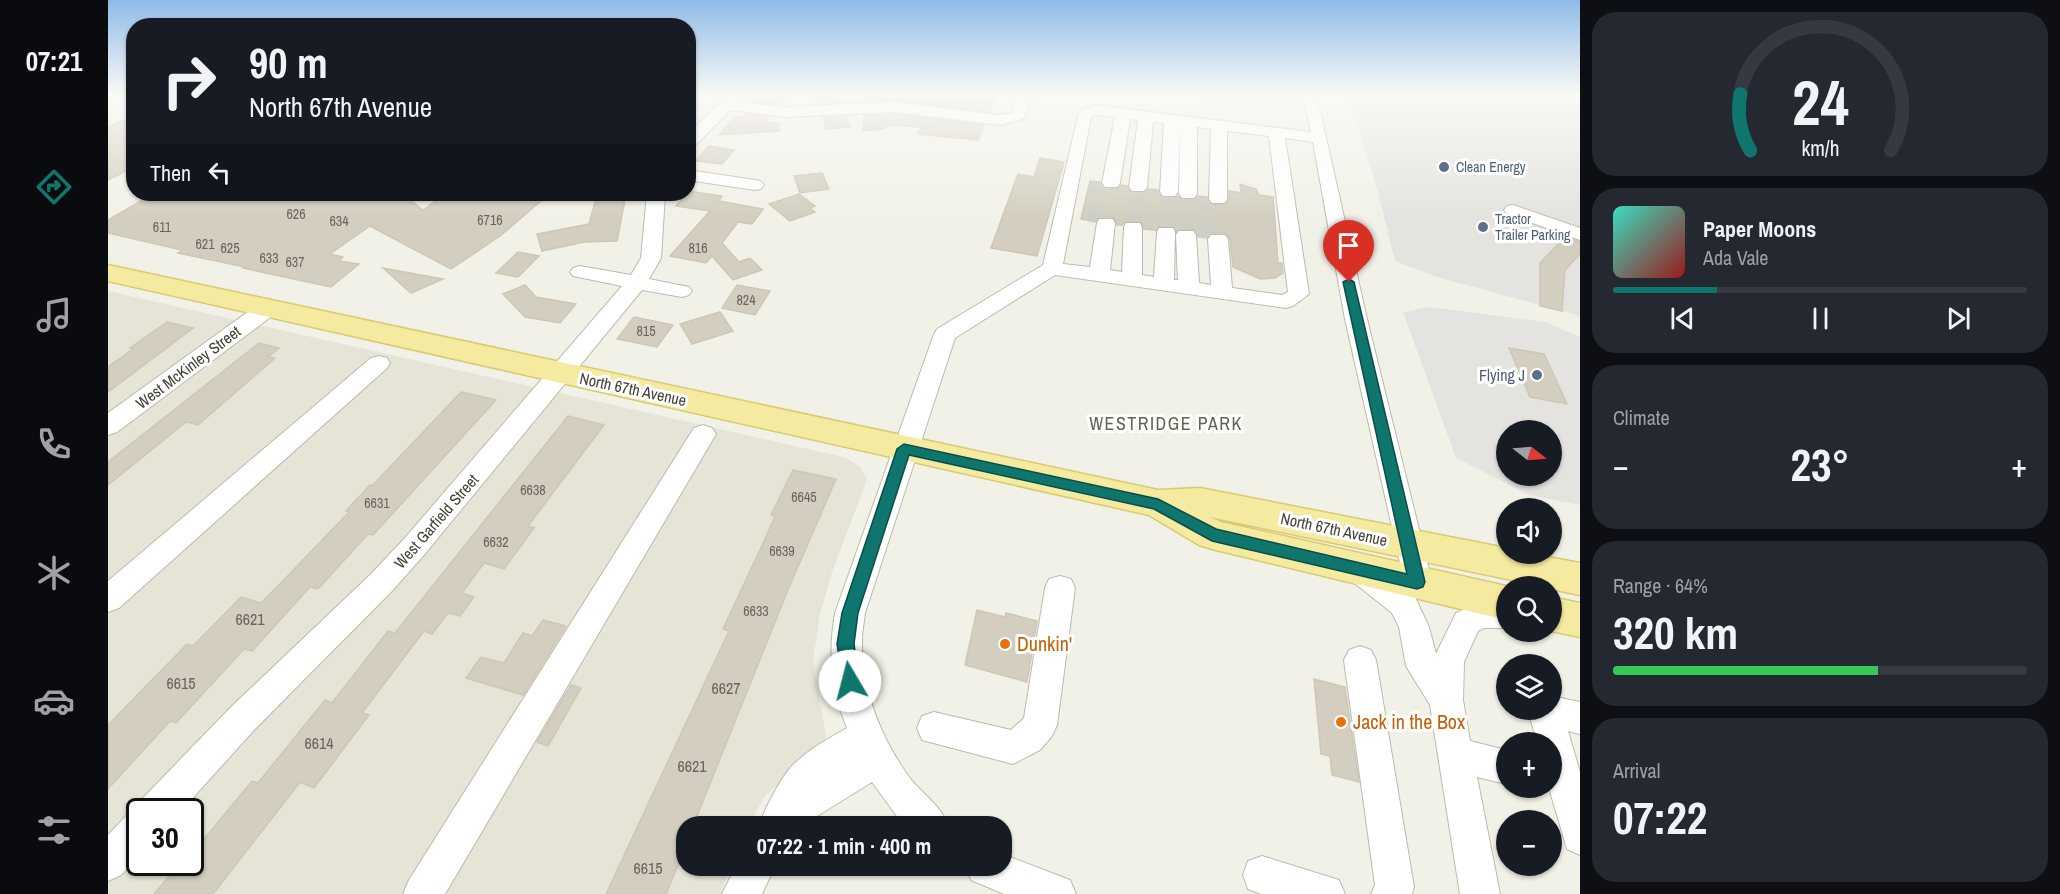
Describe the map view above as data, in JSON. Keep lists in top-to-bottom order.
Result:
{
  "streets": {
    "main road": ["North 67th Avenue"],
    "street": ["West McKinley Street", "West Garfield Street"]
  },
  "crossings": [
    ["West McKinley Street", "North 67th Avenue"],
    ["North 67th Avenue", "West Garfield Street"]
  ],
  "districts": ["WESTRIDGE PARK"],
  "places": [
    "Clean Energy",
    "Tractor Trailer Parking",
    "Flying J",
    "Dunkin'",
    "Jack in the Box"
  ],
  "house_numbers": [
    "626",
    "6716",
    "634",
    "611",
    "621",
    "625",
    "816",
    "633",
    "637",
    "824",
    "815",
    "6638",
    "6645",
    "6631",
    "6632",
    "6639",
    "6633",
    "6621",
    "6615",
    "6627",
    "6614",
    "6621",
    "6615"
  ],
  "north": "right",
  "page": {
    "tabs": "07:21",
    "turn": ["90 m", "North 67th Avenue"],
    "then": "Then",
    "song": ["Paper Moons", "Ada Vale"],
    "tile": [
      "Climate",
      ["Range · 64%", "320 km"],
      ["Arrival", "07:22"]
    ],
    "map_buttons": ["+", "−"],
    "heat": ["−", "23°", "+"],
    "limit": "30",
    "trip": "07:22 · 1 min · 400 m",
    "gauge": ["24", "km/h"]
  }
}
